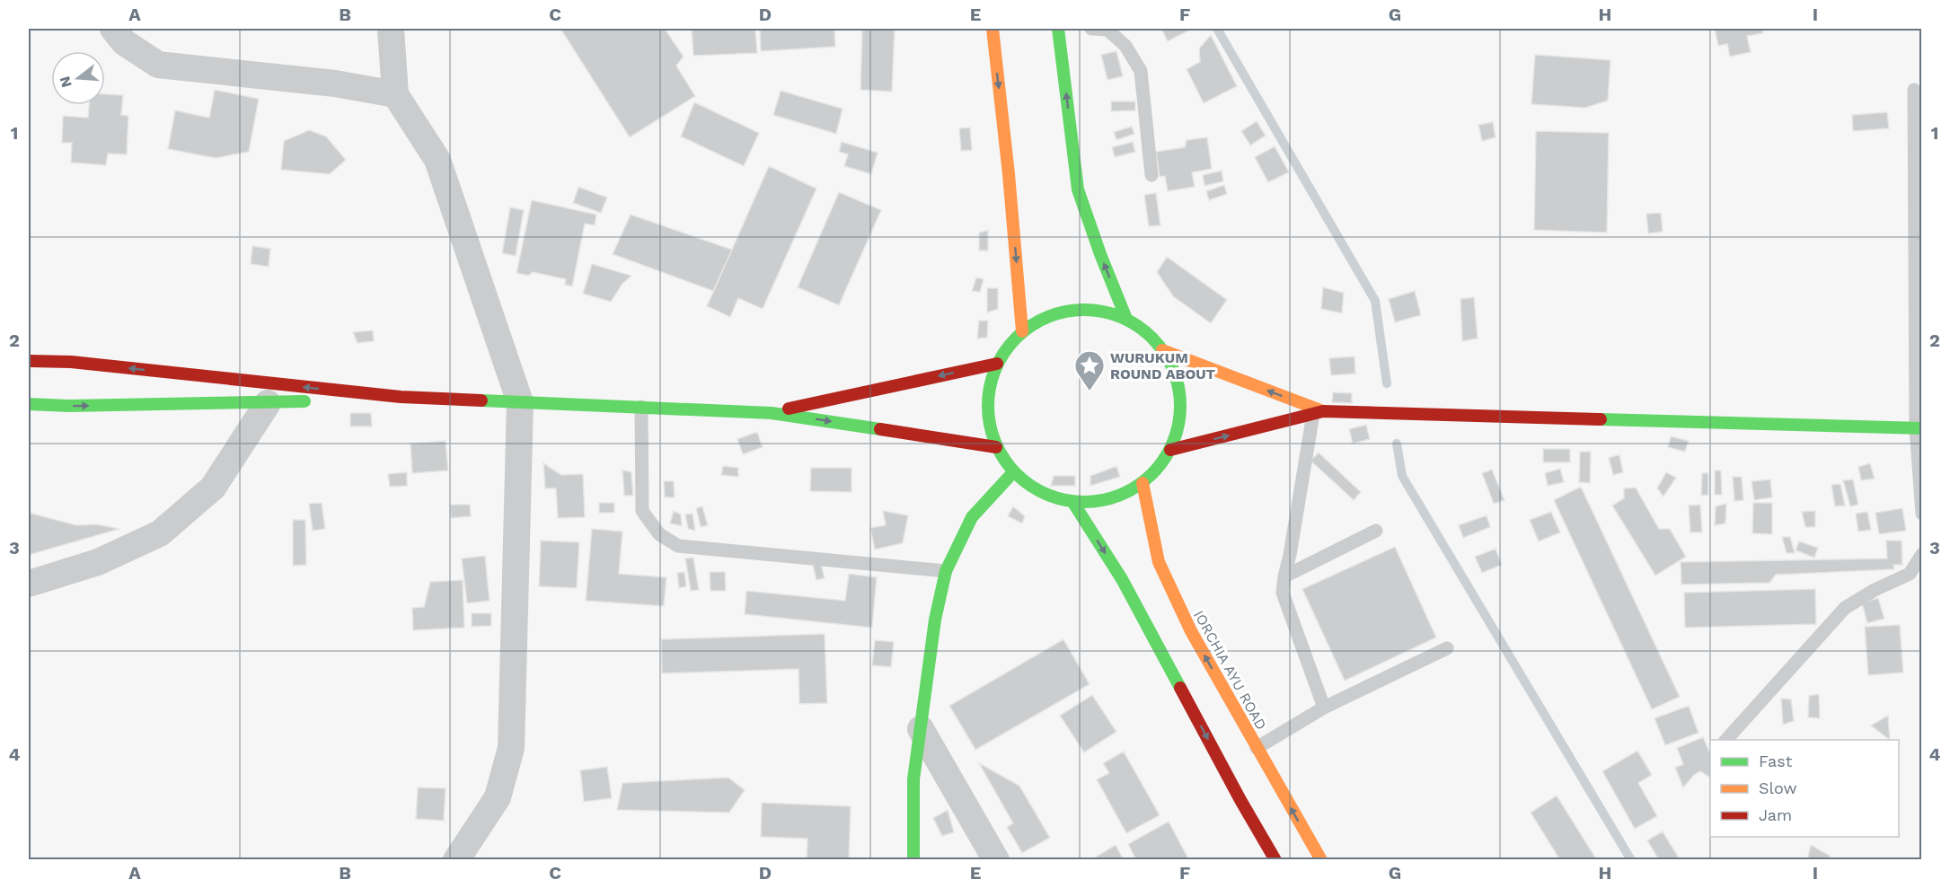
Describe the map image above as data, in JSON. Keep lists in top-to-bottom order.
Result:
{
  "streets": {
    "main road": ["IORCHIA AYU ROAD"]
  },
  "places": {
    "place": ["WURUKUM ROUND ABOUT"]
  },
  "legend": ["Fast", "Slow", "Jam"],
  "north": "left",
  "grid": {
    "columns": [
      "A",
      "B",
      "C",
      "D",
      "E",
      "F",
      "G",
      "H",
      "I"
    ],
    "rows": [
      "1",
      "2",
      "3",
      "4"
    ]
  }
}
